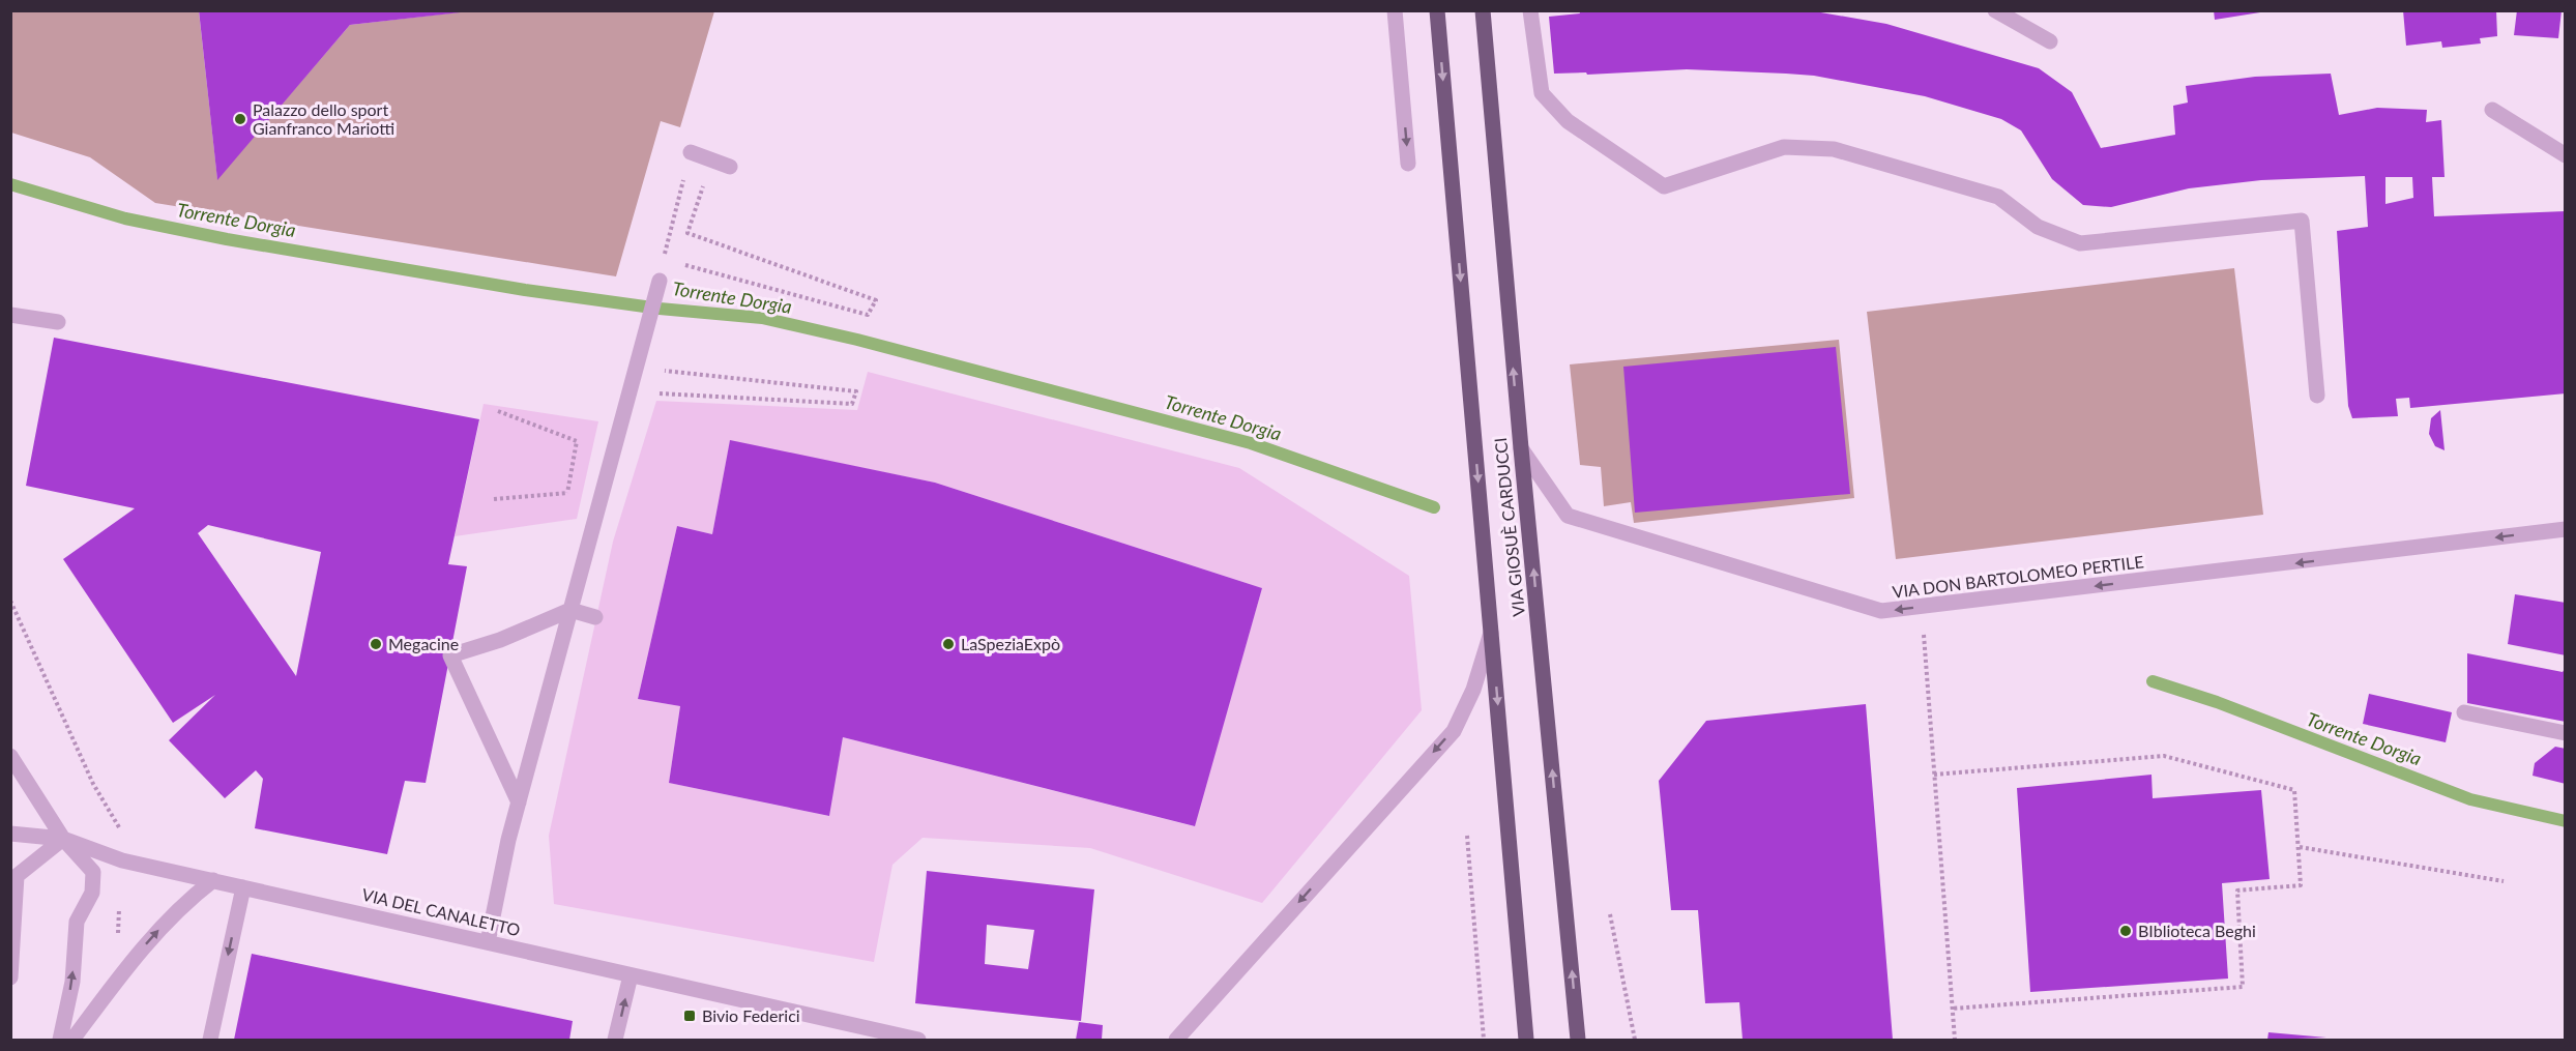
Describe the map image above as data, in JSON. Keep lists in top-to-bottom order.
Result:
{
  "streets": {
    "main road": ["VIA GIOSUÈ CARDUCCI"],
    "street": ["VIA DON BARTOLOMEO PERTILE", "VIA DEL CANALETTO"]
  },
  "crossings": [
    ["VIA GIOSUÈ CARDUCCI", "VIA DON BARTOLOMEO PERTILE"]
  ],
  "one_way": ["VIA DON BARTOLOMEO PERTILE"],
  "water": ["Torrente Dorgia"],
  "places": {
    "other": [
      "Palazzo dello sport Gianfranco Mariotti",
      "Megacine",
      "LaSpeziaExpò",
      "BIblioteca Beghi"
    ],
    "transit": ["Bivio Federici"]
  }
}
